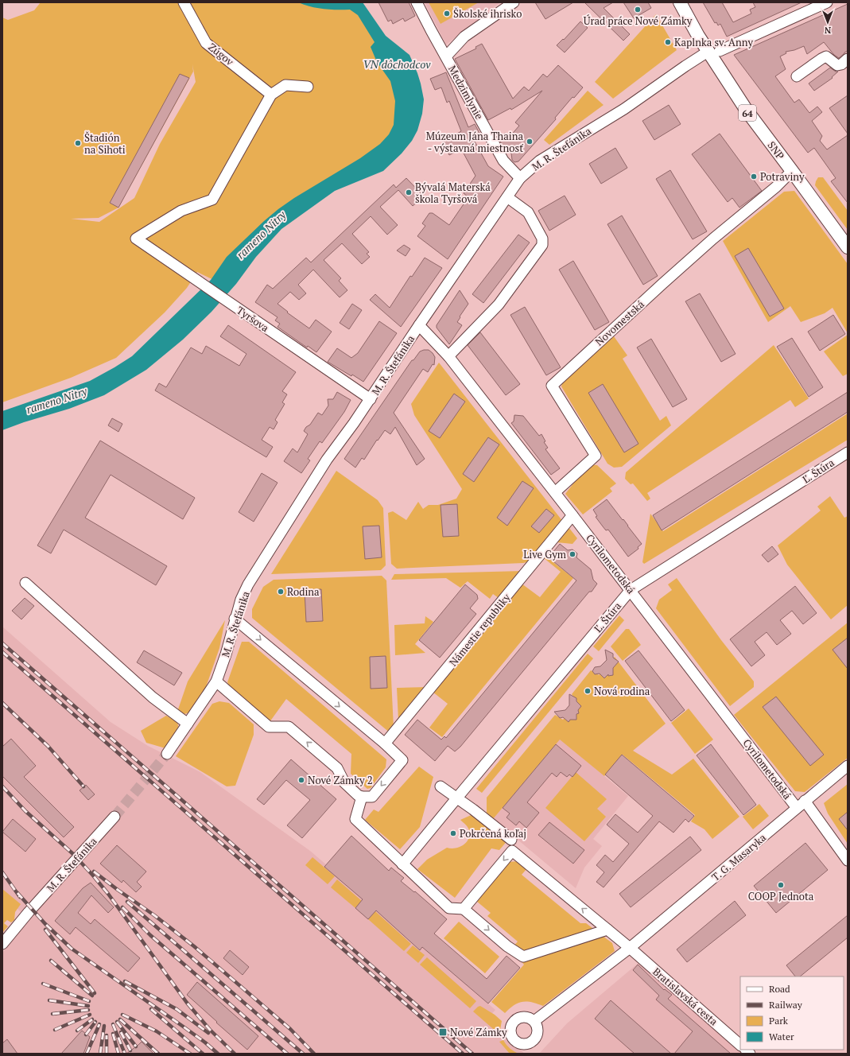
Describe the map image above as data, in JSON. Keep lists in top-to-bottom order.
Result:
{
  "streets": {
    "main road": ["64", "SNP"],
    "street": [
      "Zúgov",
      "Medzimlynie",
      "M. R. Štefánika",
      "Tyršova",
      "Novomestská",
      "Ľ. Štúra",
      "Cyrilometodská",
      "Námestie republiky",
      "T. G. Masaryka",
      "Bratislavská cesta"
    ]
  },
  "crossings": [
    ["Zúgov", "Tyršova"],
    ["Medzimlynie", "M. R. Štefánika"],
    ["64", "M. R. Štefánika"],
    ["64", "SNP"],
    ["M. R. Štefánika", "SNP"],
    ["M. R. Štefánika", "Tyršova"],
    ["M. R. Štefánika", "Cyrilometodská"],
    ["SNP", "Novomestská"],
    ["Novomestská", "Cyrilometodská"],
    ["Ľ. Štúra", "Cyrilometodská"],
    ["Cyrilometodská", "Námestie republiky"],
    ["Cyrilometodská", "T. G. Masaryka"],
    ["T. G. Masaryka", "Bratislavská cesta"]
  ],
  "water": ["VN dôchodcov", "rameno Nitry"],
  "places": {
    "other": [
      "Úrad práce Nové Zámky",
      "Školské ihrisko",
      "Kaplnka sv. Anny",
      "Múzeum Jána Thaina - výstavná miestnosť",
      "Štadión na Sihoti",
      "Potraviny",
      "Bývalá Materská škola Tyršová",
      "Live Gym",
      "Rodina",
      "Nová rodina",
      "Nové Zámky 2",
      "Pokrčená koľaj",
      "COOP Jednota"
    ],
    "transit": ["Nové Zámky"]
  },
  "legend": [
    "Road",
    "Railway",
    "Park",
    "Water"
  ],
  "north": "bottom"
}
